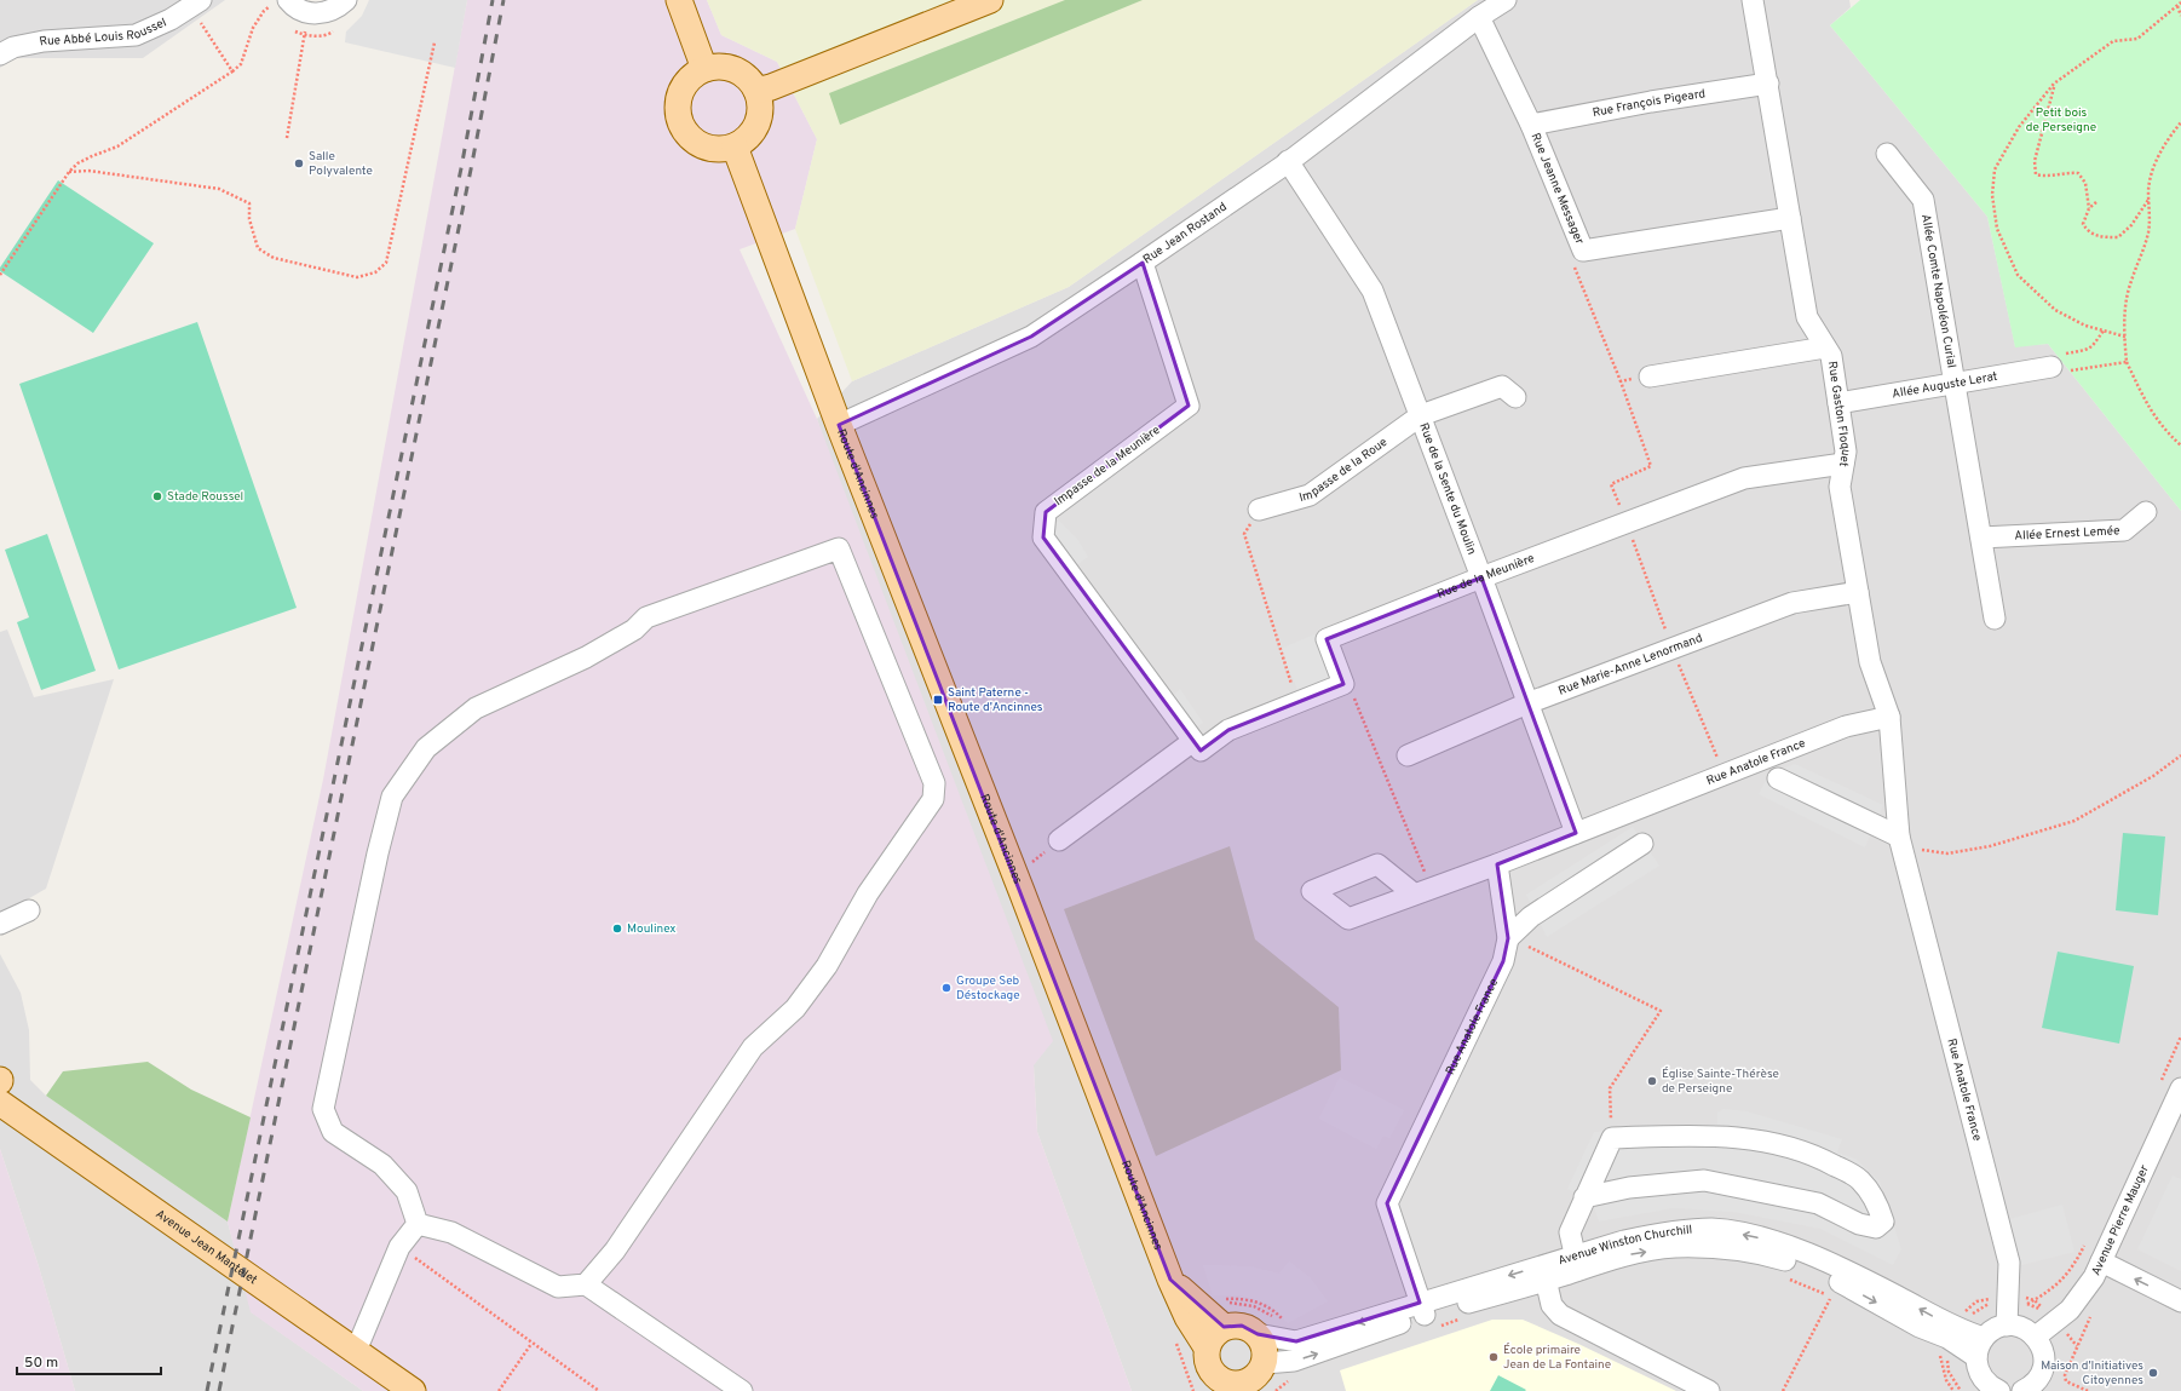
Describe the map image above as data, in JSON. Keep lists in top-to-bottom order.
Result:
{
  "streets": {
    "main road": ["Route d'Ancinnes", "Avenue Jean Mantelet"],
    "street": [
      "Rue Abbé Louis Roussel",
      "Rue François Pigeard",
      "Rue Jeanne Messager",
      "Rue Jean Rostand",
      "Allée Comte Napoléon Curial",
      "Allée Auguste Lerat",
      "Rue Gaston Floquet",
      "Impasse de la Meunière",
      "Impasse de la Roue",
      "Rue de la Sente du Moulin",
      "Allée Ernest Lemée",
      "Rue de la Meunière",
      "Rue Marie-Anne Lenormand",
      "Rue Anatole France",
      "Avenue Pierre Mauger",
      "Avenue Winston Churchill"
    ]
  },
  "crossings": [
    ["Rue François Pigeard", "Rue Jeanne Messager"],
    ["Rue François Pigeard", "Rue Gaston Floquet"],
    ["Rue Jeanne Messager", "Rue Jean Rostand"],
    ["Rue Jeanne Messager", "Rue Gaston Floquet"],
    ["Rue Jean Rostand", "Impasse de la Meunière"],
    ["Rue Jean Rostand", "Route d'Ancinnes"],
    ["Rue Jean Rostand", "Rue de la Sente du Moulin"],
    ["Allée Comte Napoléon Curial", "Allée Auguste Lerat"],
    ["Allée Auguste Lerat", "Rue Gaston Floquet"],
    ["Rue Gaston Floquet", "Rue de la Meunière"],
    ["Rue Gaston Floquet", "Rue Marie-Anne Lenormand"],
    ["Rue Gaston Floquet", "Rue Anatole France"],
    ["Impasse de la Roue", "Rue de la Sente du Moulin"],
    ["Route d'Ancinnes", "Avenue Winston Churchill"],
    ["Rue de la Sente du Moulin", "Rue de la Meunière"],
    ["Rue de la Sente du Moulin", "Rue Marie-Anne Lenormand"],
    ["Rue de la Sente du Moulin", "Rue Anatole France"],
    ["Rue Anatole France", "Avenue Winston Churchill"]
  ],
  "parks": ["Petit bois de Perseigne"],
  "places": {
    "other": [
      "Salle Polyvalente",
      "Stade Roussel",
      "Moulinex",
      "Groupe Seb Déstockage",
      "Église Sainte-Thérèse de Perseigne",
      "École primaire Jean de La Fontaine",
      "Maison d'Initiatives Citoyennes"
    ],
    "transit": ["Saint Paterne - Route d'Ancinnes"]
  },
  "scale_bar": "50 m"
}
